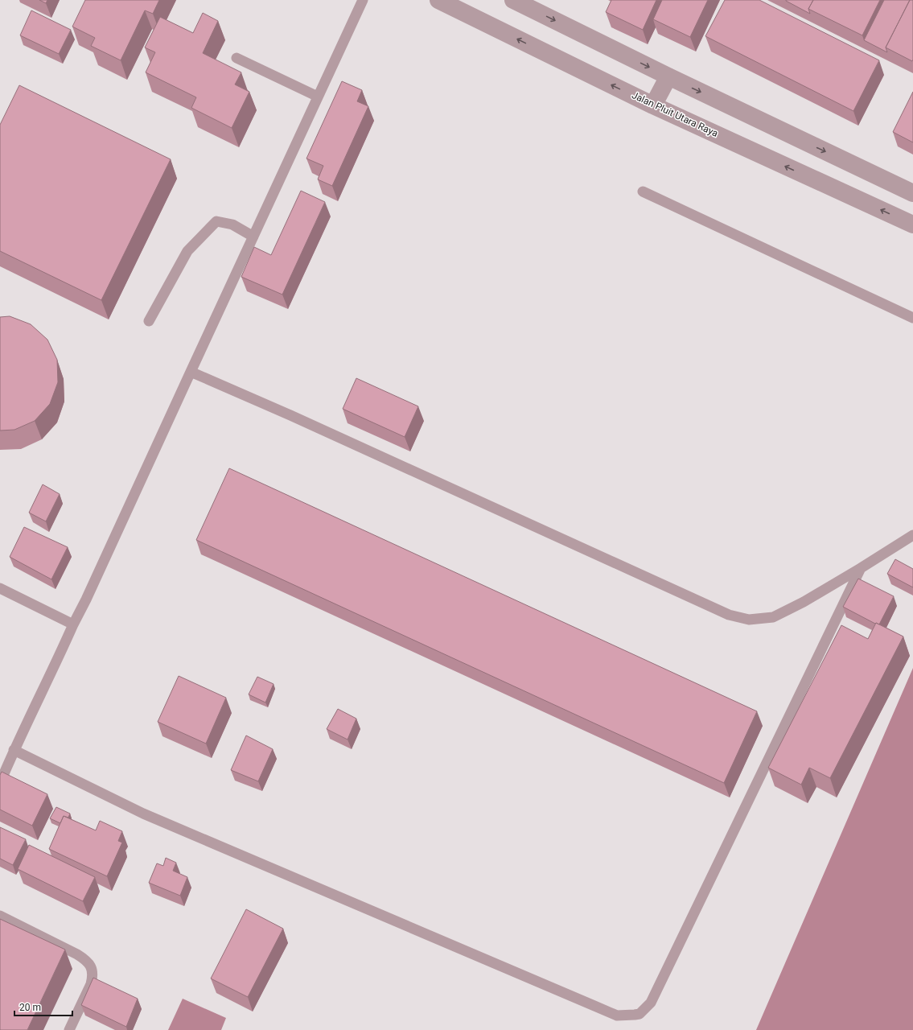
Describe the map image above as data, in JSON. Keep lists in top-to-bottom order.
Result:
{
  "streets": {
    "street": ["Jalan Pluit Utara Raya"]
  },
  "scale_bar": "20 m"
}
